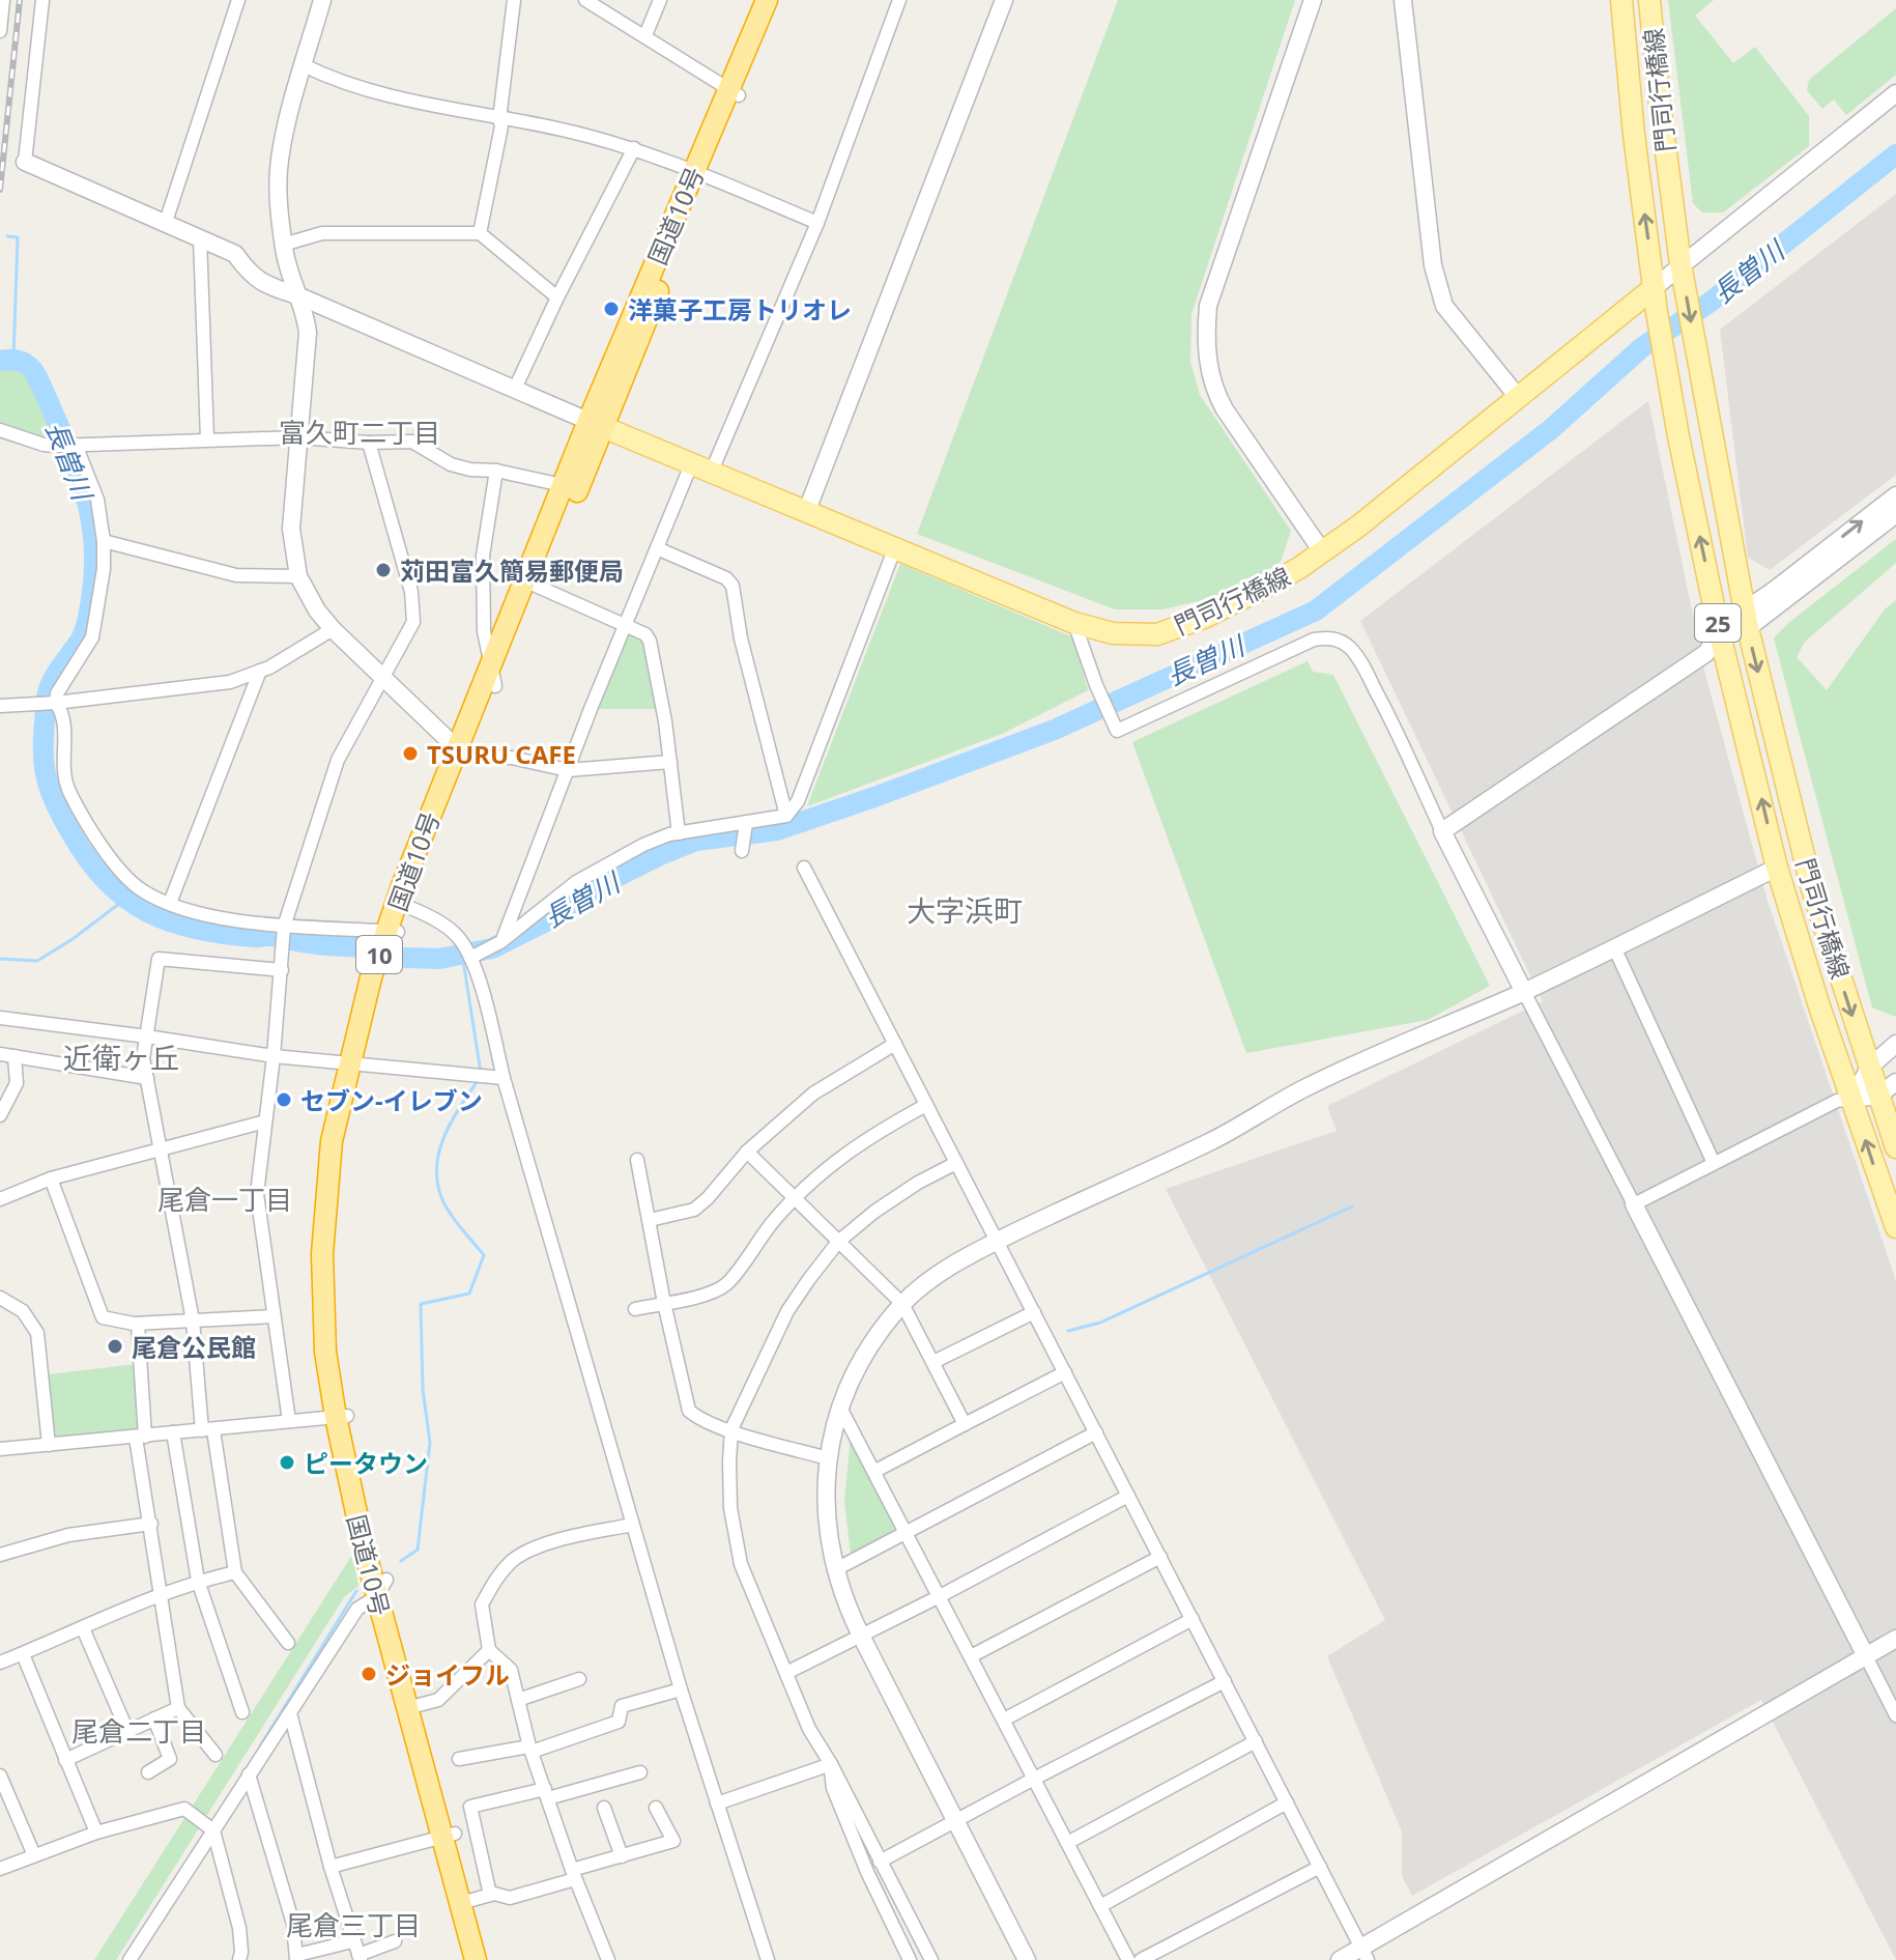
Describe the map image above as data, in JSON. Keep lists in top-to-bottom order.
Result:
{
  "streets": {
    "highway": ["国道10号", "10"],
    "main road": ["門司行橋線", "25"]
  },
  "crossings": [
    ["門司行橋線", "国道10号"]
  ],
  "districts": [
    "富久町二丁目",
    "大字浜町",
    "近衛ヶ丘",
    "尾倉一丁目",
    "尾倉二丁目",
    "尾倉三丁目"
  ],
  "water": ["長曽川"],
  "places": [
    "洋菓子工房トリオレ",
    "苅田富久簡易郵便局",
    "TSURU CAFE",
    "セブン-イレブン",
    "尾倉公民館",
    "ピータウン",
    "ジョイフル"
  ]
}
